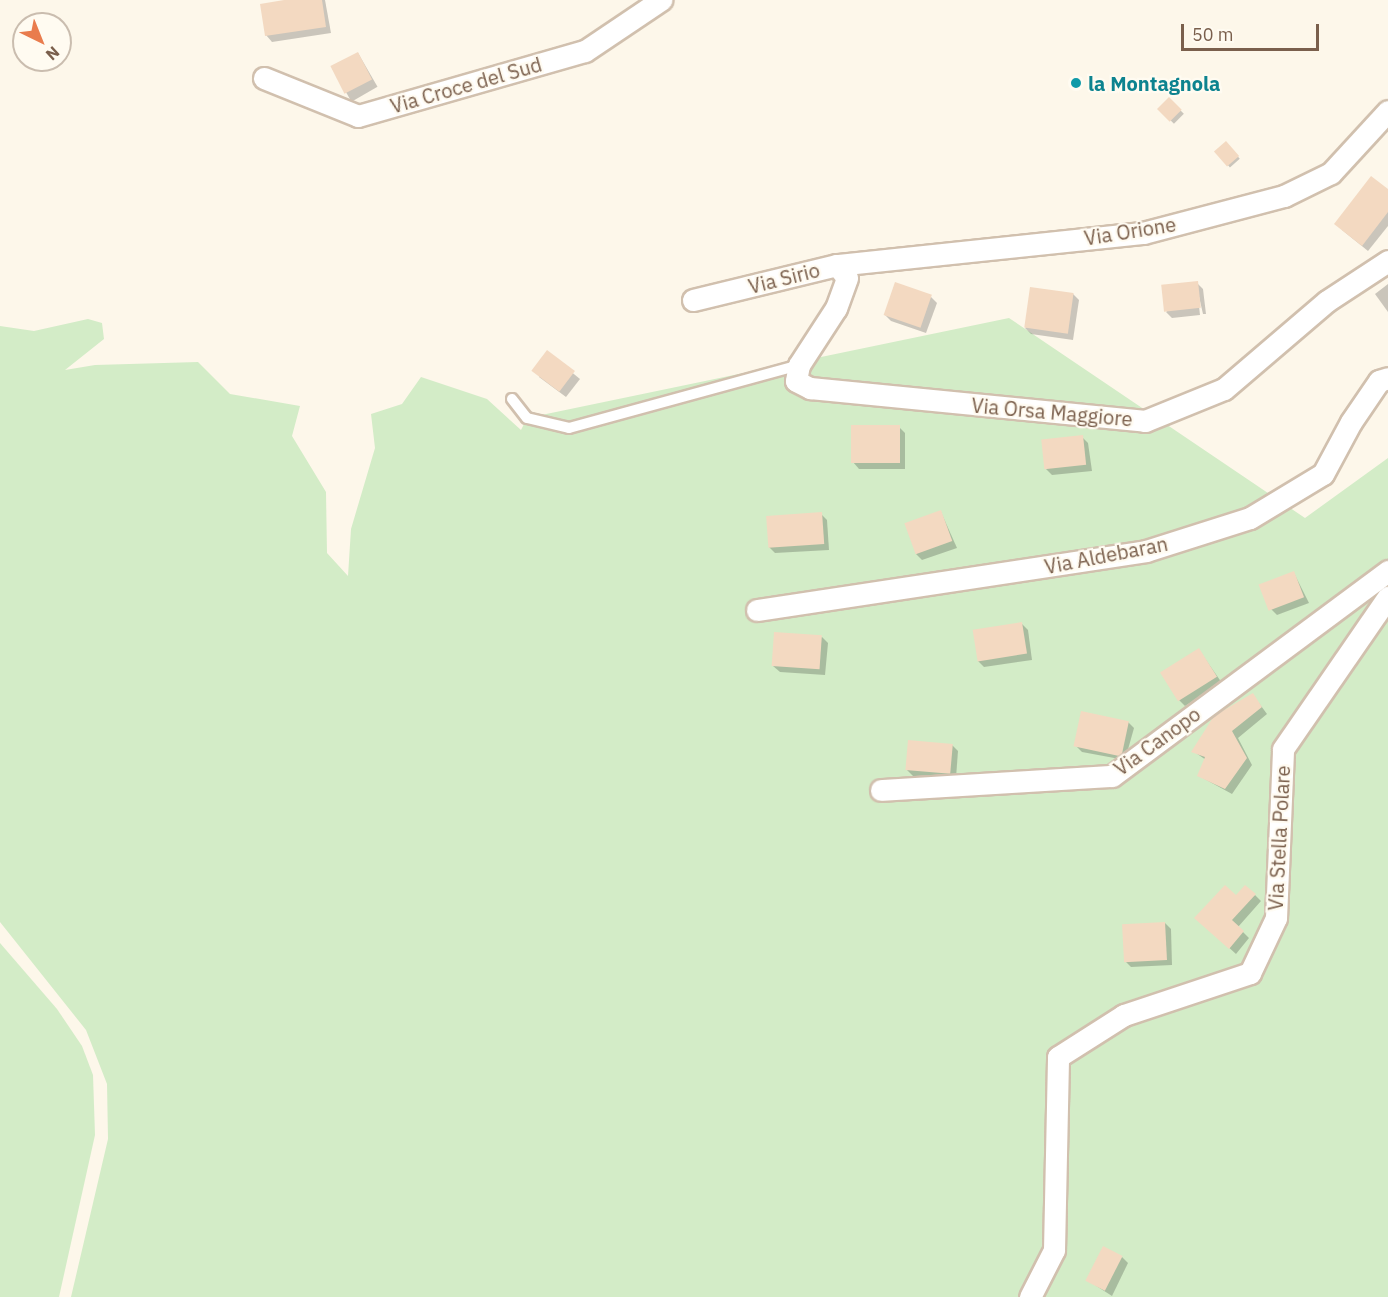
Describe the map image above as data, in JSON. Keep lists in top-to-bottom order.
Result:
{
  "streets": {
    "street": [
      "Via Croce del Sud",
      "Via Orione",
      "Via Sirio",
      "Via Orsa Maggiore",
      "Via Aldebaran",
      "Via Canopo",
      "Via Stella Polare"
    ]
  },
  "crossings": [
    ["Via Orione", "Via Sirio"],
    ["Via Sirio", "Via Orsa Maggiore"]
  ],
  "places": ["la Montagnola"],
  "scale_bar": "50 m",
  "north": "bottom right"
}
